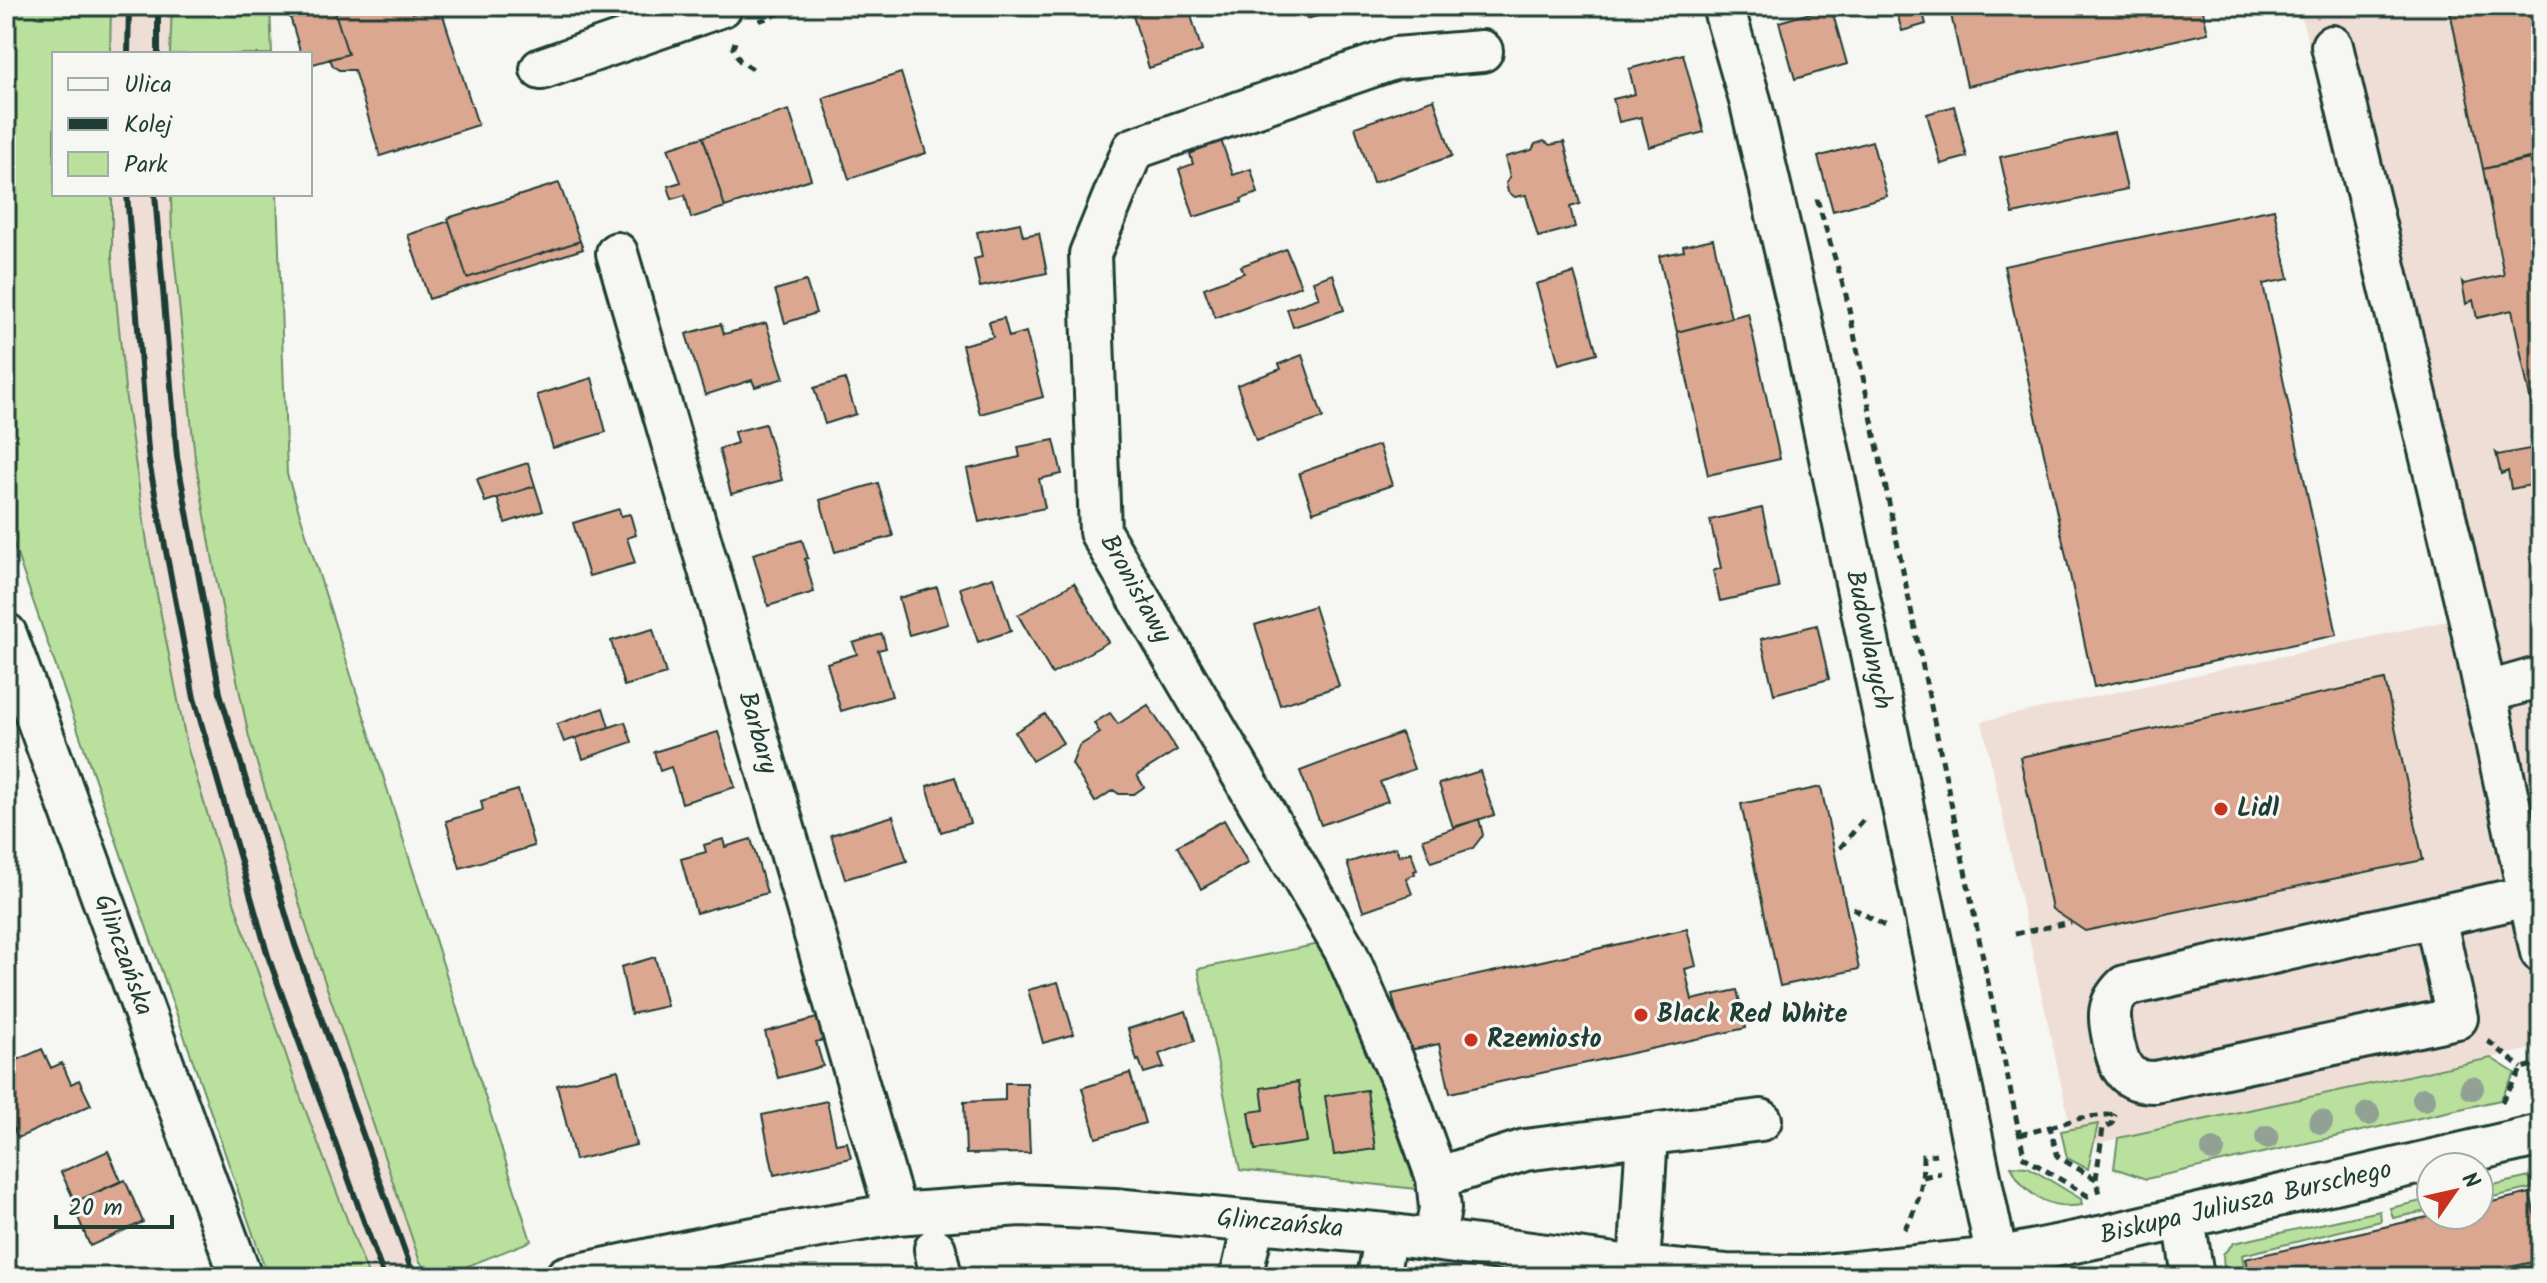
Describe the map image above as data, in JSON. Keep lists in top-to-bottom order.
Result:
{
  "streets": {
    "street": [
      "Bronisławy",
      "Budowlanych",
      "Barbary",
      "Glinczańska",
      "Biskupa Juliusza Burschego"
    ]
  },
  "crossings": [
    ["Bronisławy", "Glinczańska"],
    ["Budowlanych", "Glinczańska"],
    ["Budowlanych", "Biskupa Juliusza Burschego"],
    ["Barbary", "Glinczańska"],
    ["Glinczańska", "Biskupa Juliusza Burschego"]
  ],
  "places": ["Lidl", "Black Red White", "Rzemiosło"],
  "legend": ["Ulica", "Kolej", "Park"],
  "scale_bar": "20 m",
  "north": "top right"
}
